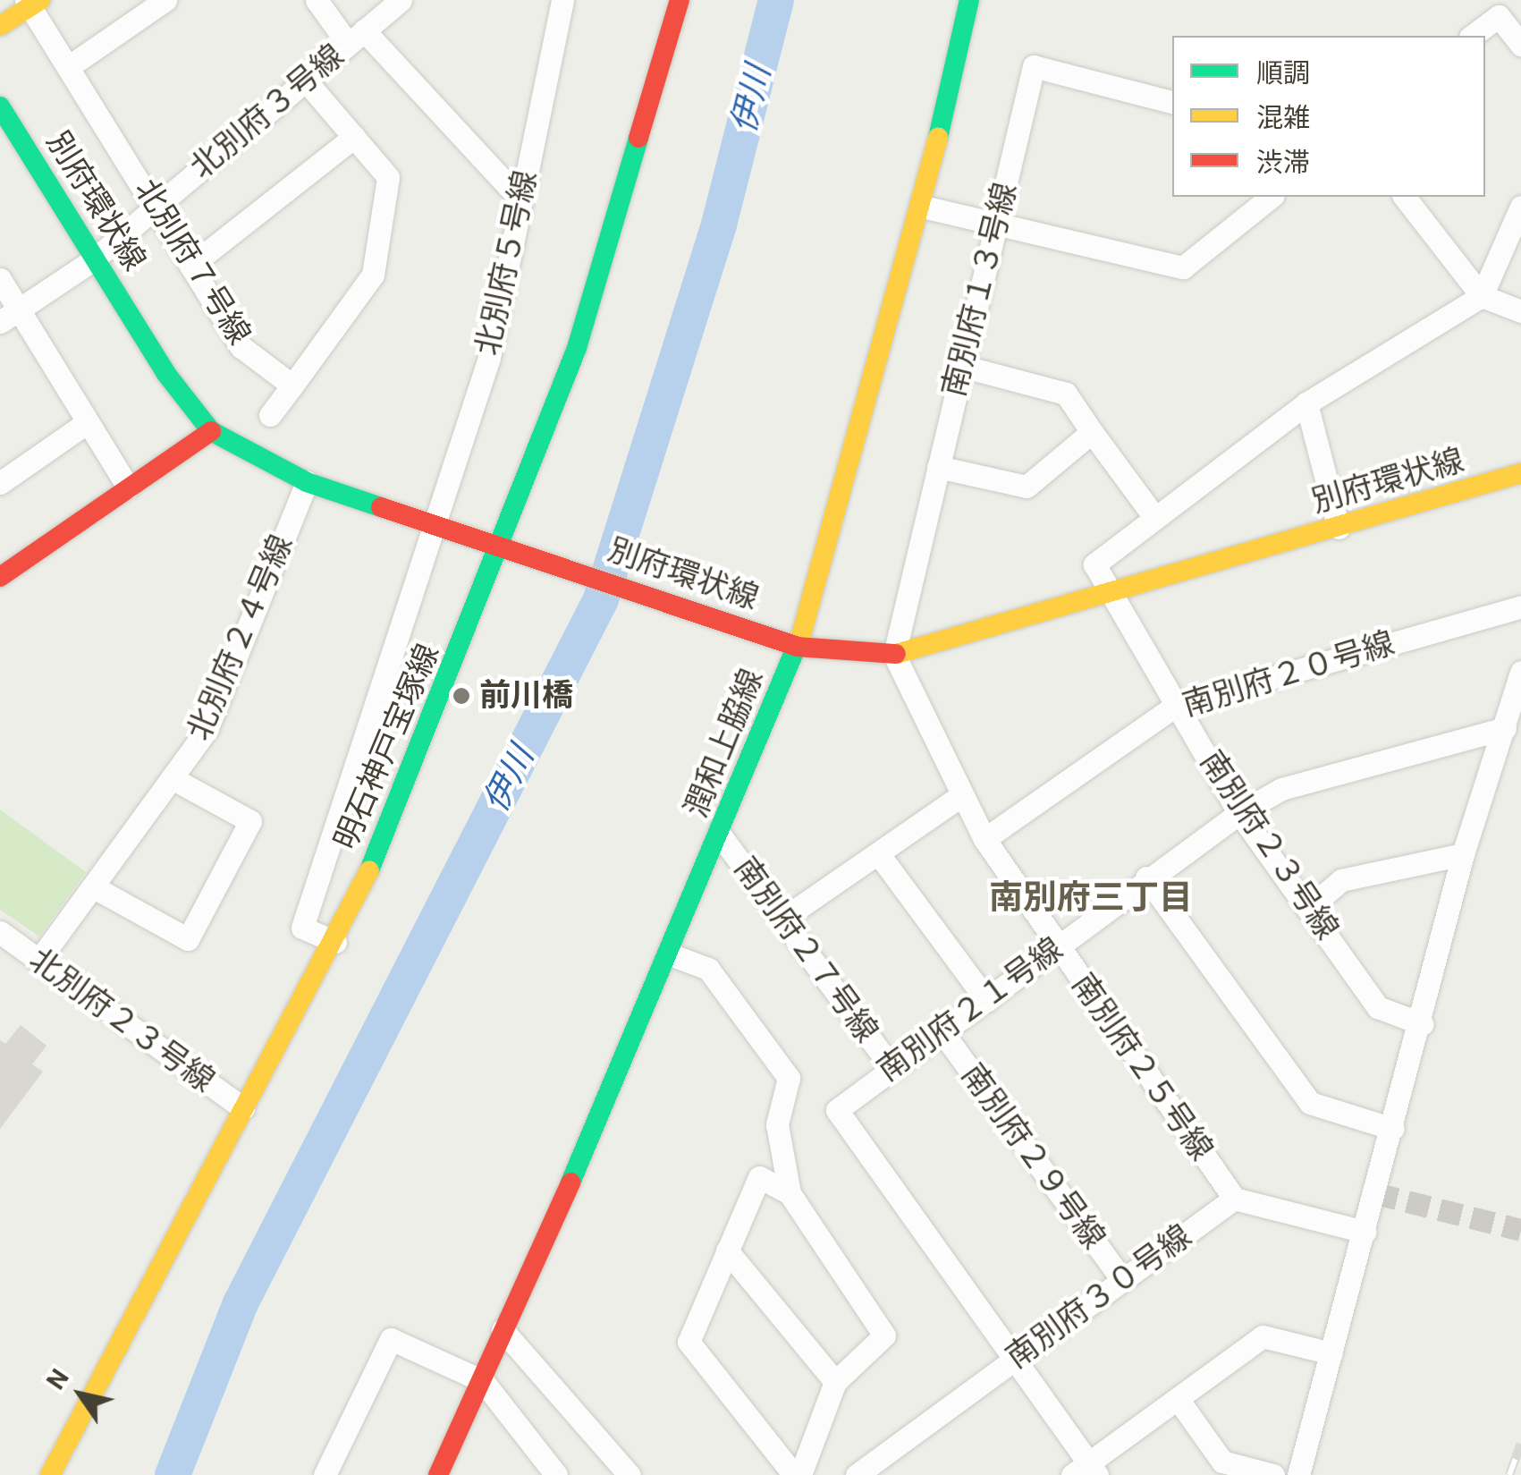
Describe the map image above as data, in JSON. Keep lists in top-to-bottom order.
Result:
{
  "streets": {
    "street": [
      "北別府３号線",
      "別府環状線",
      "北別府７号線",
      "北別府５号線",
      "南別府１３号線",
      "北別府２４号線",
      "南別府２０号線",
      "潤和上脇線",
      "明石神戸宝塚線",
      "南別府２３号線",
      "南別府２７号線",
      "南別府２１号線",
      "北別府２３号線",
      "南別府２５号線",
      "南別府２９号線",
      "南別府３０号線"
    ]
  },
  "crossings": [
    ["北別府３号線", "別府環状線"],
    ["北別府３号線", "北別府７号線"],
    ["別府環状線", "北別府５号線"],
    ["別府環状線", "南別府１３号線"],
    ["別府環状線", "北別府２４号線"],
    ["別府環状線", "潤和上脇線"],
    ["別府環状線", "明石神戸宝塚線"],
    ["別府環状線", "南別府２３号線"],
    ["別府環状線", "南別府２５号線"],
    ["北別府５号線", "明石神戸宝塚線"],
    ["南別府１３号線", "南別府２５号線"],
    ["北別府２４号線", "北別府２３号線"],
    ["南別府２０号線", "南別府２３号線"],
    ["南別府２０号線", "南別府２５号線"],
    ["潤和上脇線", "南別府２７号線"],
    ["明石神戸宝塚線", "北別府２３号線"],
    ["南別府２３号線", "南別府２１号線"],
    ["南別府２７号線", "南別府２１号線"],
    ["南別府２１号線", "南別府２５号線"],
    ["南別府２１号線", "南別府２９号線"],
    ["南別府２１号線", "南別府３０号線"],
    ["南別府２５号線", "南別府３０号線"],
    ["南別府２９号線", "南別府３０号線"]
  ],
  "districts": ["南別府三丁目"],
  "water": ["伊川"],
  "places": ["前川橋"],
  "legend": ["順調", "混雑", "渋滞"],
  "north": "top left"
}
